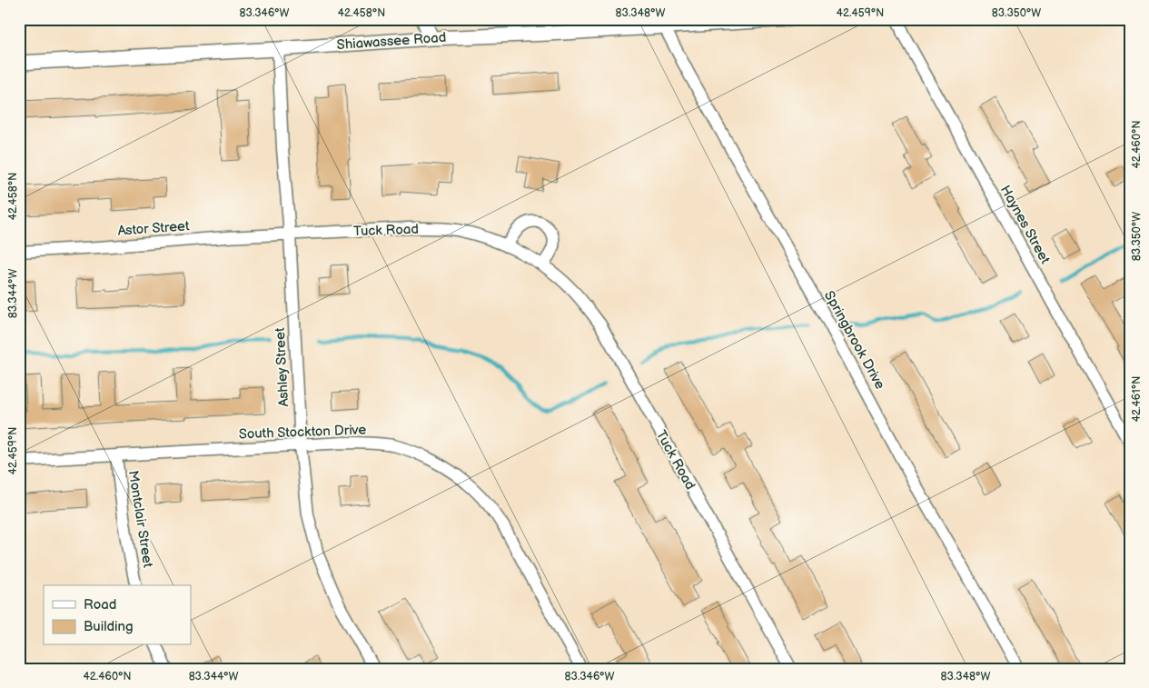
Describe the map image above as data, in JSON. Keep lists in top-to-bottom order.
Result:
{
  "streets": {
    "street": [
      "Shiawassee Road",
      "Haynes Street",
      "Astor Street",
      "Tuck Road",
      "Springbrook Drive",
      "Ashley Street",
      "South Stockton Drive",
      "Montclair Street"
    ]
  },
  "crossings": [
    ["Shiawassee Road", "Springbrook Drive"],
    ["Shiawassee Road", "Ashley Street"],
    ["Astor Street", "Tuck Road"],
    ["Astor Street", "Ashley Street"],
    ["Tuck Road", "Ashley Street"],
    ["Ashley Street", "South Stockton Drive"],
    ["South Stockton Drive", "Montclair Street"]
  ],
  "legend": ["Road", "Building"],
  "coordinates": [
    "83.346°W",
    "42.458°N",
    "83.348°W",
    "42.459°N",
    "83.350°W",
    "42.460°N",
    "83.344°W",
    "42.461°N"
  ]
}
